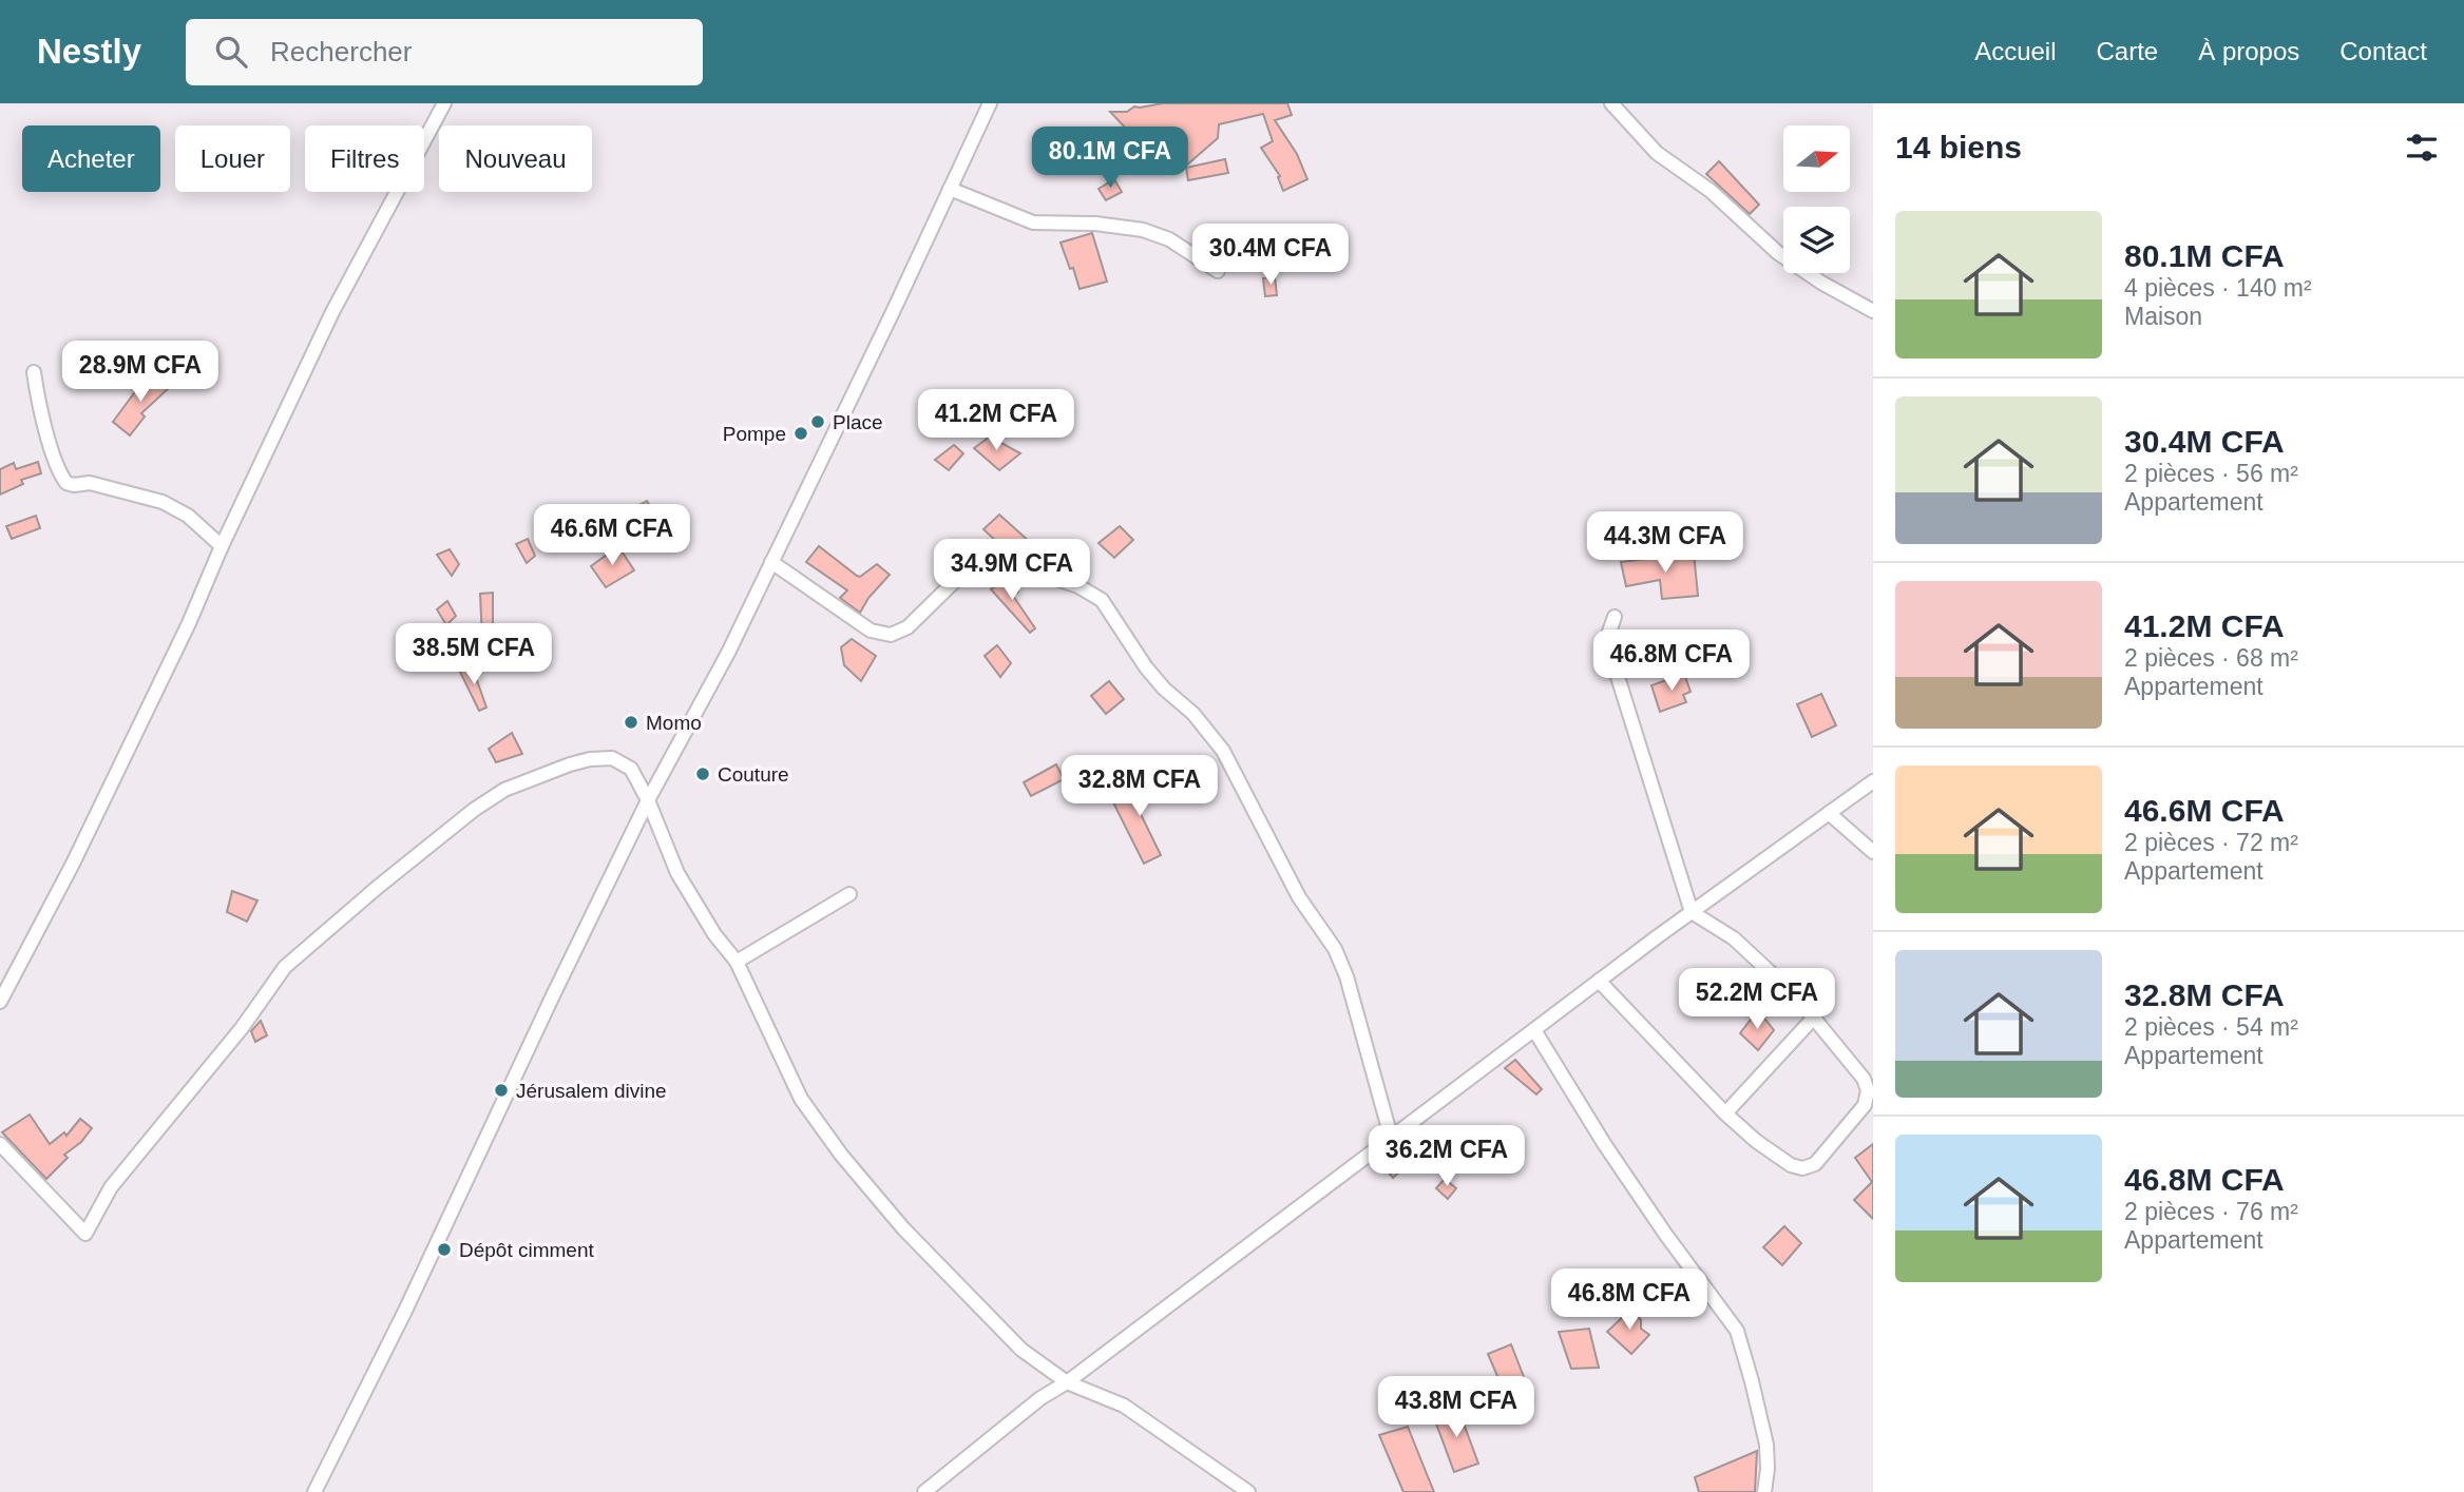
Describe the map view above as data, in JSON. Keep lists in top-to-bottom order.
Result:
{
  "places": [
    "Place",
    "Pompe",
    "Momo",
    "Couture",
    "Jérusalem divine",
    "Dépôt cimment"
  ],
  "north": "right",
  "page": {
    "header": "Nestly",
    "search": "Rechercher",
    "nav": [
      "Accueil",
      "Carte",
      "À propos",
      "Contact"
    ],
    "heading": "14 biens",
    "chip": [
      "Acheter",
      "Louer",
      "Filtres",
      "Nouveau"
    ],
    "price": [
      "80.1M CFA",
      "30.4M CFA",
      "28.9M CFA",
      "41.2M CFA",
      "46.6M CFA",
      "44.3M CFA",
      "34.9M CFA",
      "38.5M CFA",
      "46.8M CFA",
      "32.8M CFA",
      "52.2M CFA",
      "36.2M CFA",
      "46.8M CFA",
      "43.8M CFA"
    ],
    "list": [
      {
        "name": "80.1M CFA",
        "note": "4 pièces · 140 m² · Maison"
      },
      {
        "name": "30.4M CFA",
        "note": "2 pièces · 56 m² · Appartement"
      },
      {
        "name": "41.2M CFA",
        "note": "2 pièces · 68 m² · Appartement"
      },
      {
        "name": "46.6M CFA",
        "note": "2 pièces · 72 m² · Appartement"
      },
      {
        "name": "32.8M CFA",
        "note": "2 pièces · 54 m² · Appartement"
      },
      {
        "name": "46.8M CFA",
        "note": "2 pièces · 76 m² · Appartement"
      }
    ]
  }
}
